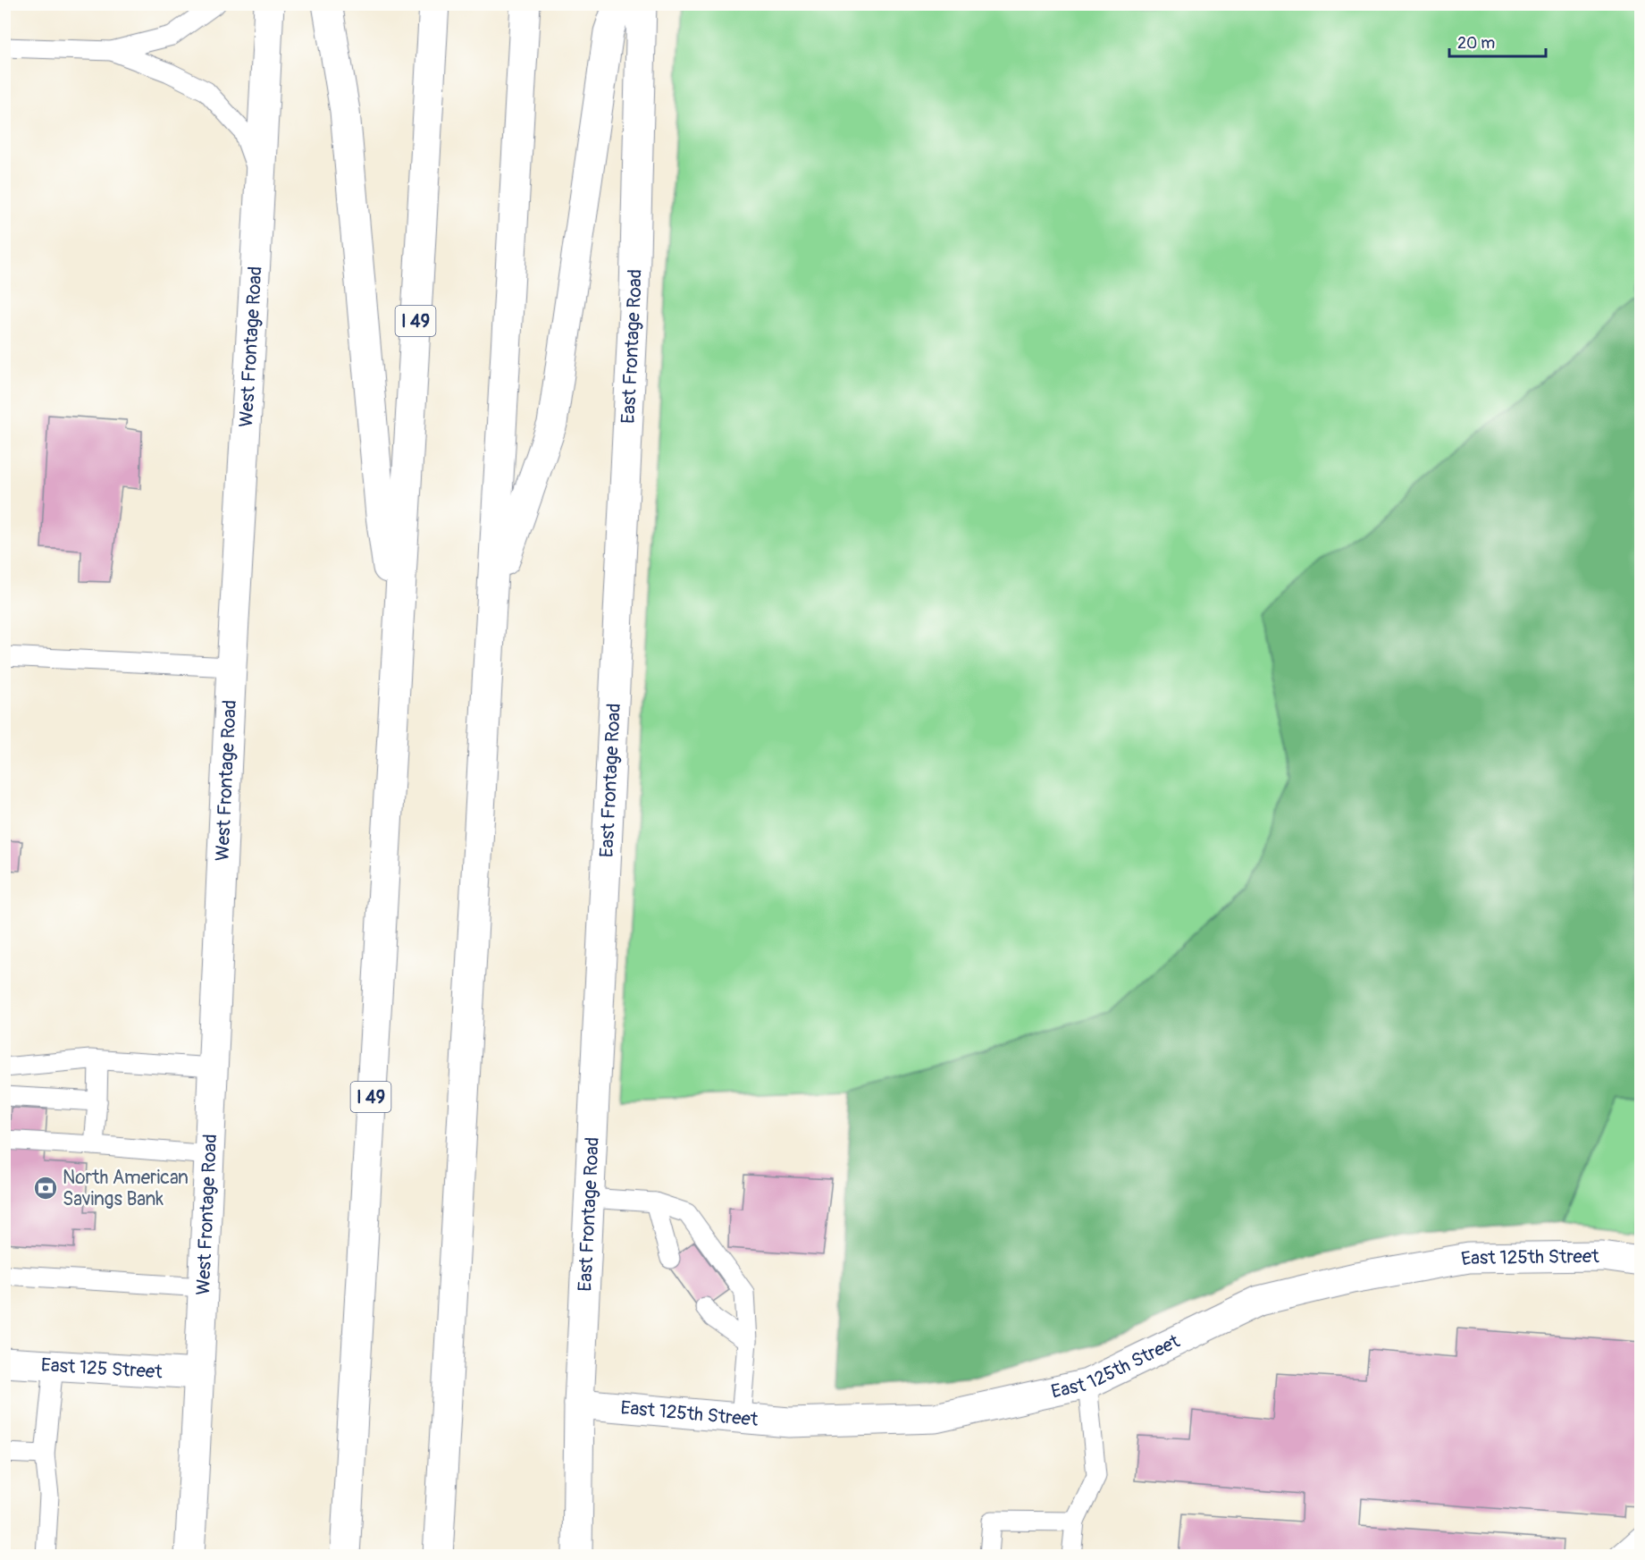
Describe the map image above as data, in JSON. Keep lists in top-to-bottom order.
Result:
{
  "streets": {
    "main road": [
      "I 49",
      "West Frontage Road",
      "East Frontage Road",
      "East 125th Street",
      "East 125 Street"
    ]
  },
  "crossings": [
    ["West Frontage Road", "East 125 Street"],
    ["East Frontage Road", "East 125th Street"]
  ],
  "places": {
    "bank": ["North American Savings Bank"]
  },
  "scale_bar": "20 m"
}
